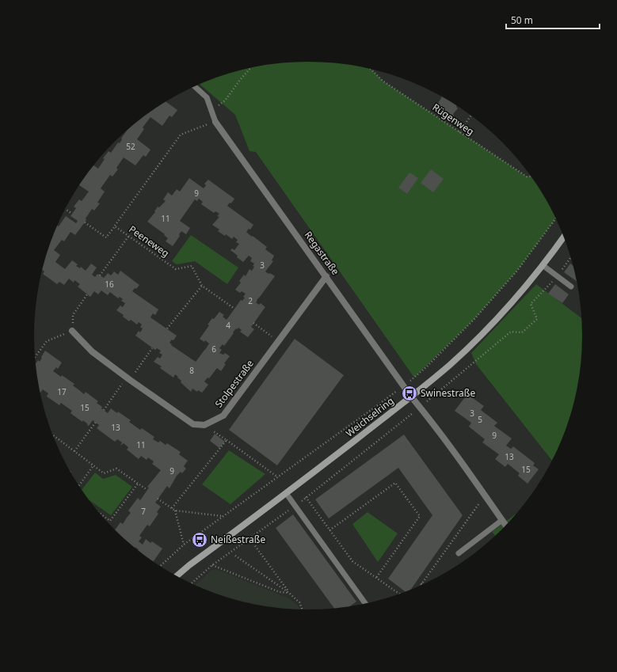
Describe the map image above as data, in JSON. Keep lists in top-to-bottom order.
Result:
{
  "streets": {
    "street": ["Regastraße", "Stolpestraße", "Weichselring"],
    "path": ["Rügenweg", "Peeneweg"]
  },
  "crossings": [
    ["Regastraße", "Stolpestraße"],
    ["Regastraße", "Weichselring"]
  ],
  "places": {
    "bus stop": ["Swinestraße", "Neißestraße"]
  },
  "house_numbers": [
    "52",
    "9",
    "11",
    "3",
    "16",
    "2",
    "4",
    "6",
    "8",
    "17",
    "15",
    "3",
    "5",
    "13",
    "9",
    "11",
    "13",
    "15",
    "9",
    "7"
  ],
  "scale_bar": "50 m"
}
